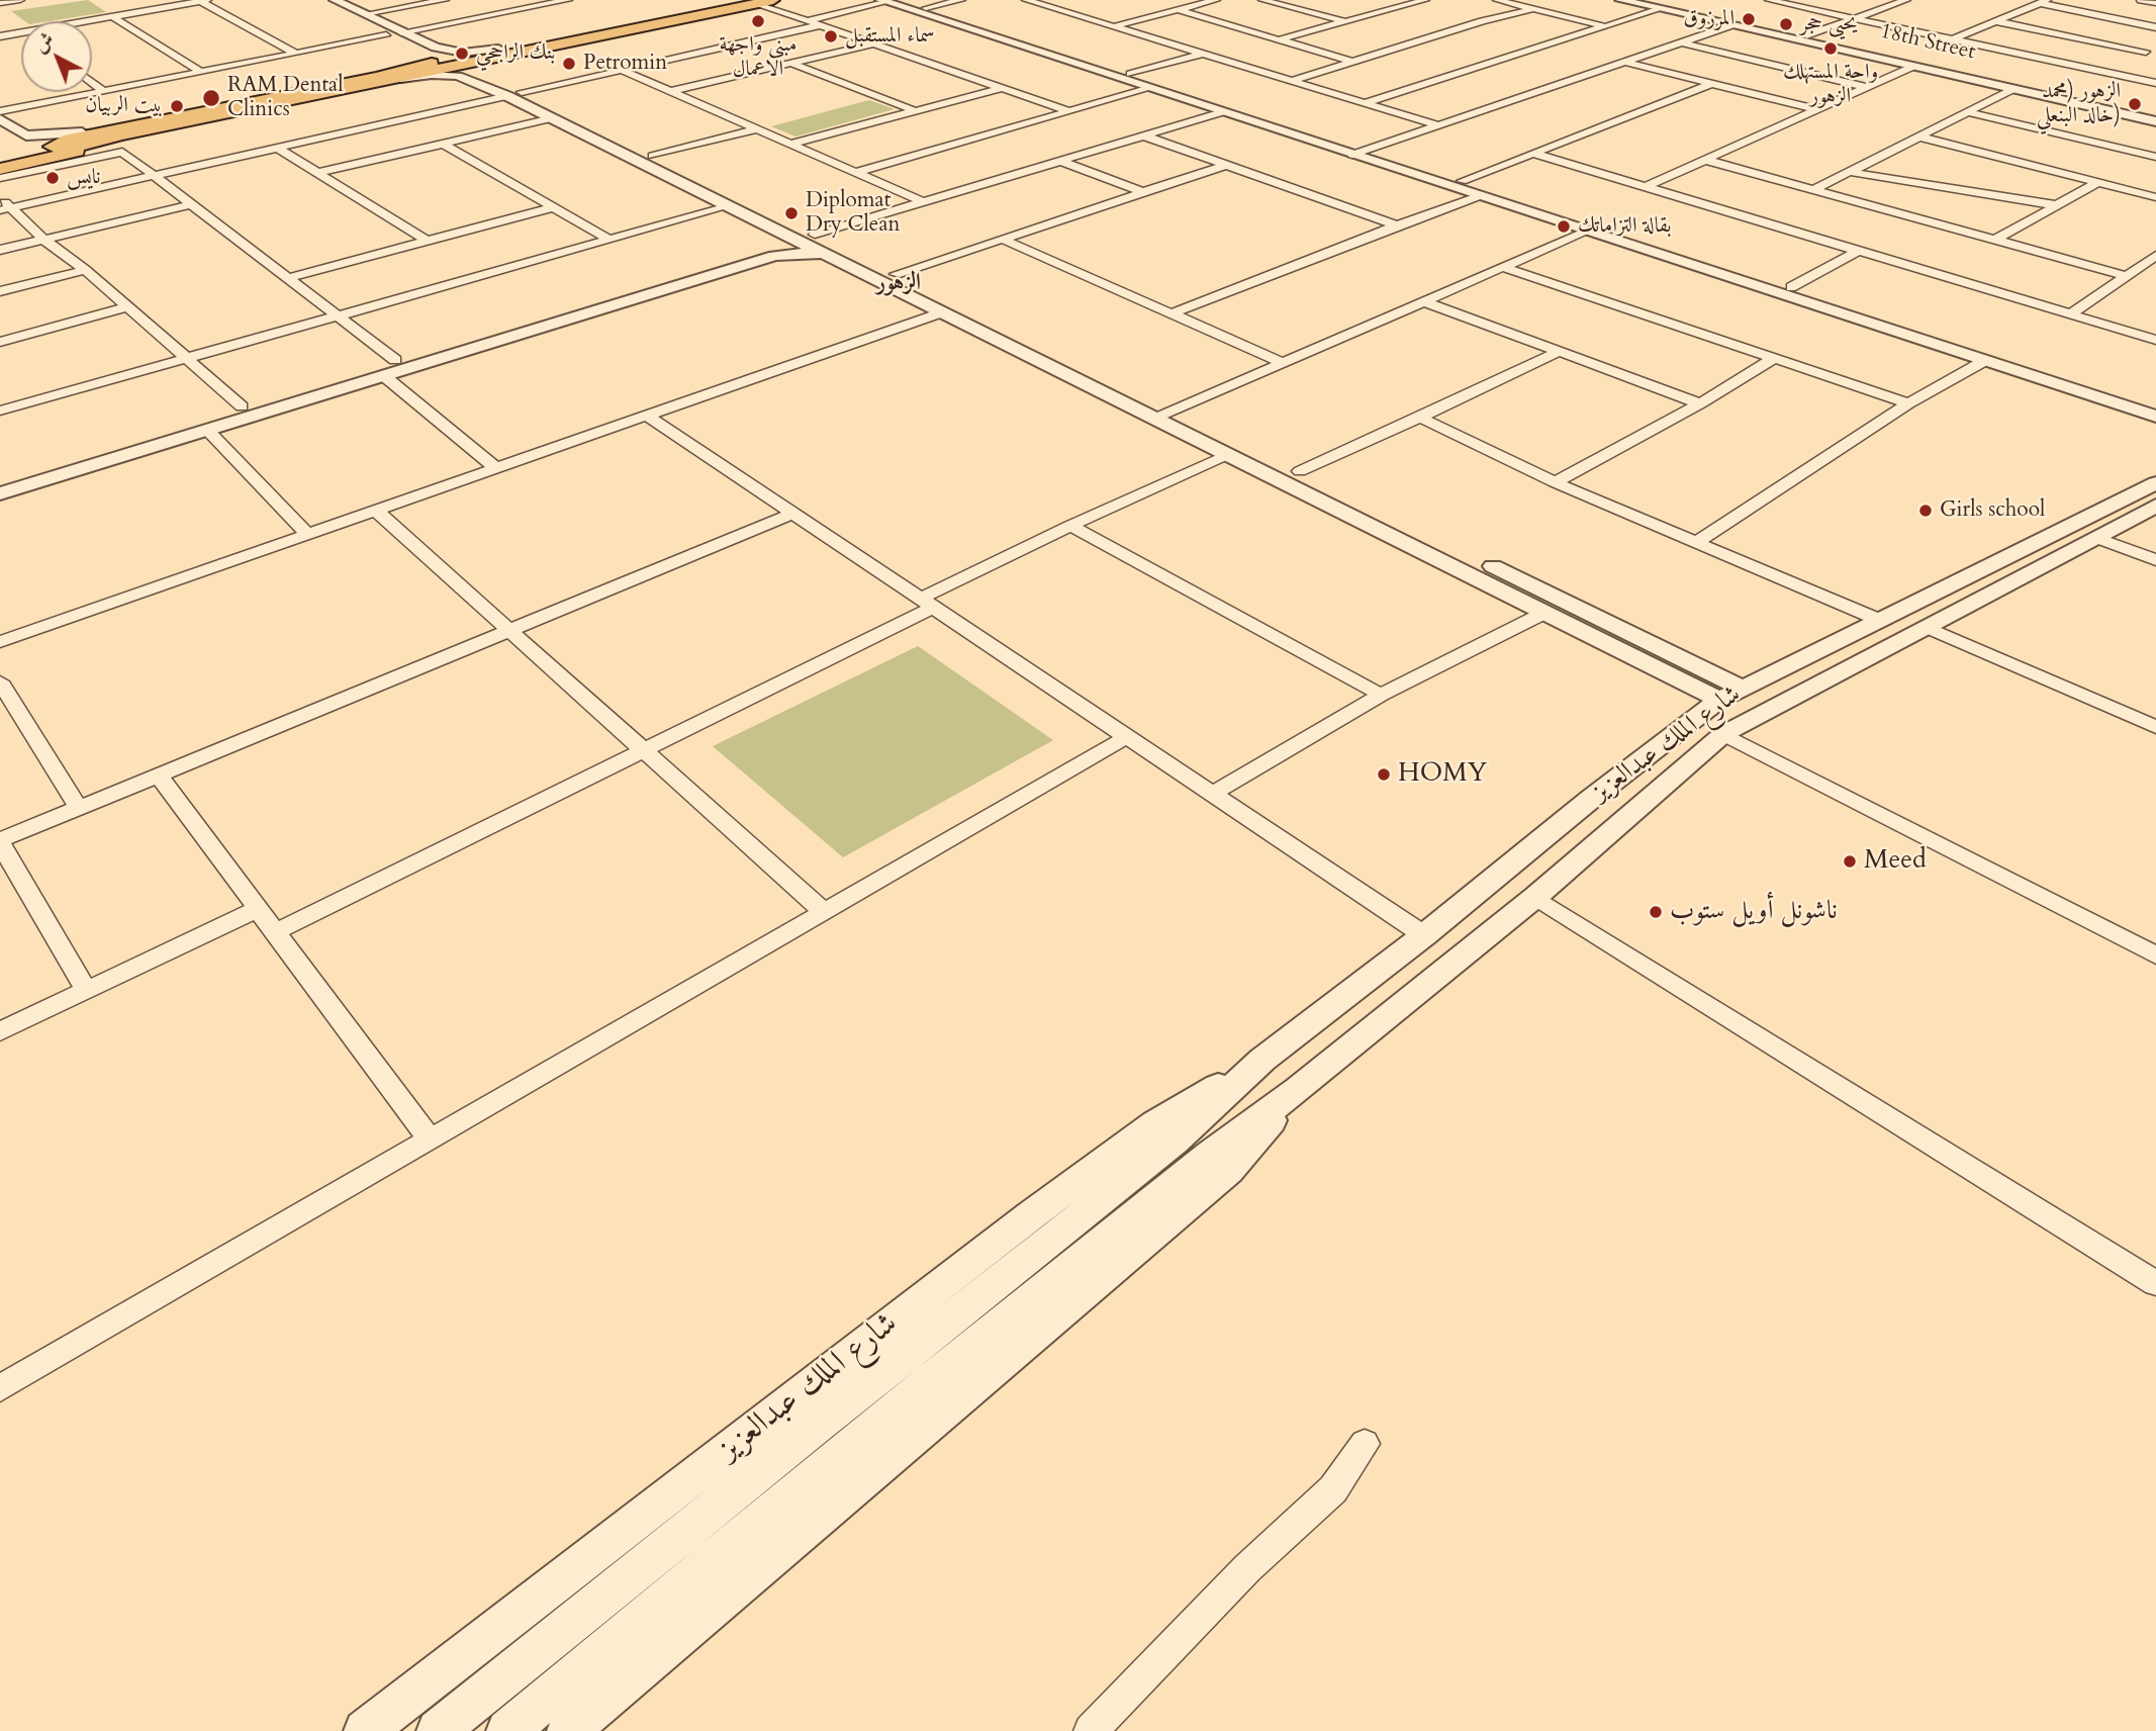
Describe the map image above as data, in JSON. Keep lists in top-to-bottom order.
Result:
{
  "streets": {
    "street": ["18th Street", "شارع الملك عبدالعزيز"]
  },
  "districts": ["الزهور"],
  "places": [
    "المرزوق",
    "مبنى واجهة الاعمال",
    "يحيى حجر",
    "سماء المستقبل",
    "واحة المستهلك الزهور",
    "بنك الراجحي",
    "Petromin",
    "RAM Dental Clinics",
    "الزهور (محمد خالد البنعلي)",
    "بيت الربيان",
    "نايس",
    "Diplomat Dry Clean",
    "بقالة التزاماتك",
    "Girls school",
    "HOMY",
    "Meed",
    "ناشونل أويل ستوب"
  ],
  "north": "top left"
}
